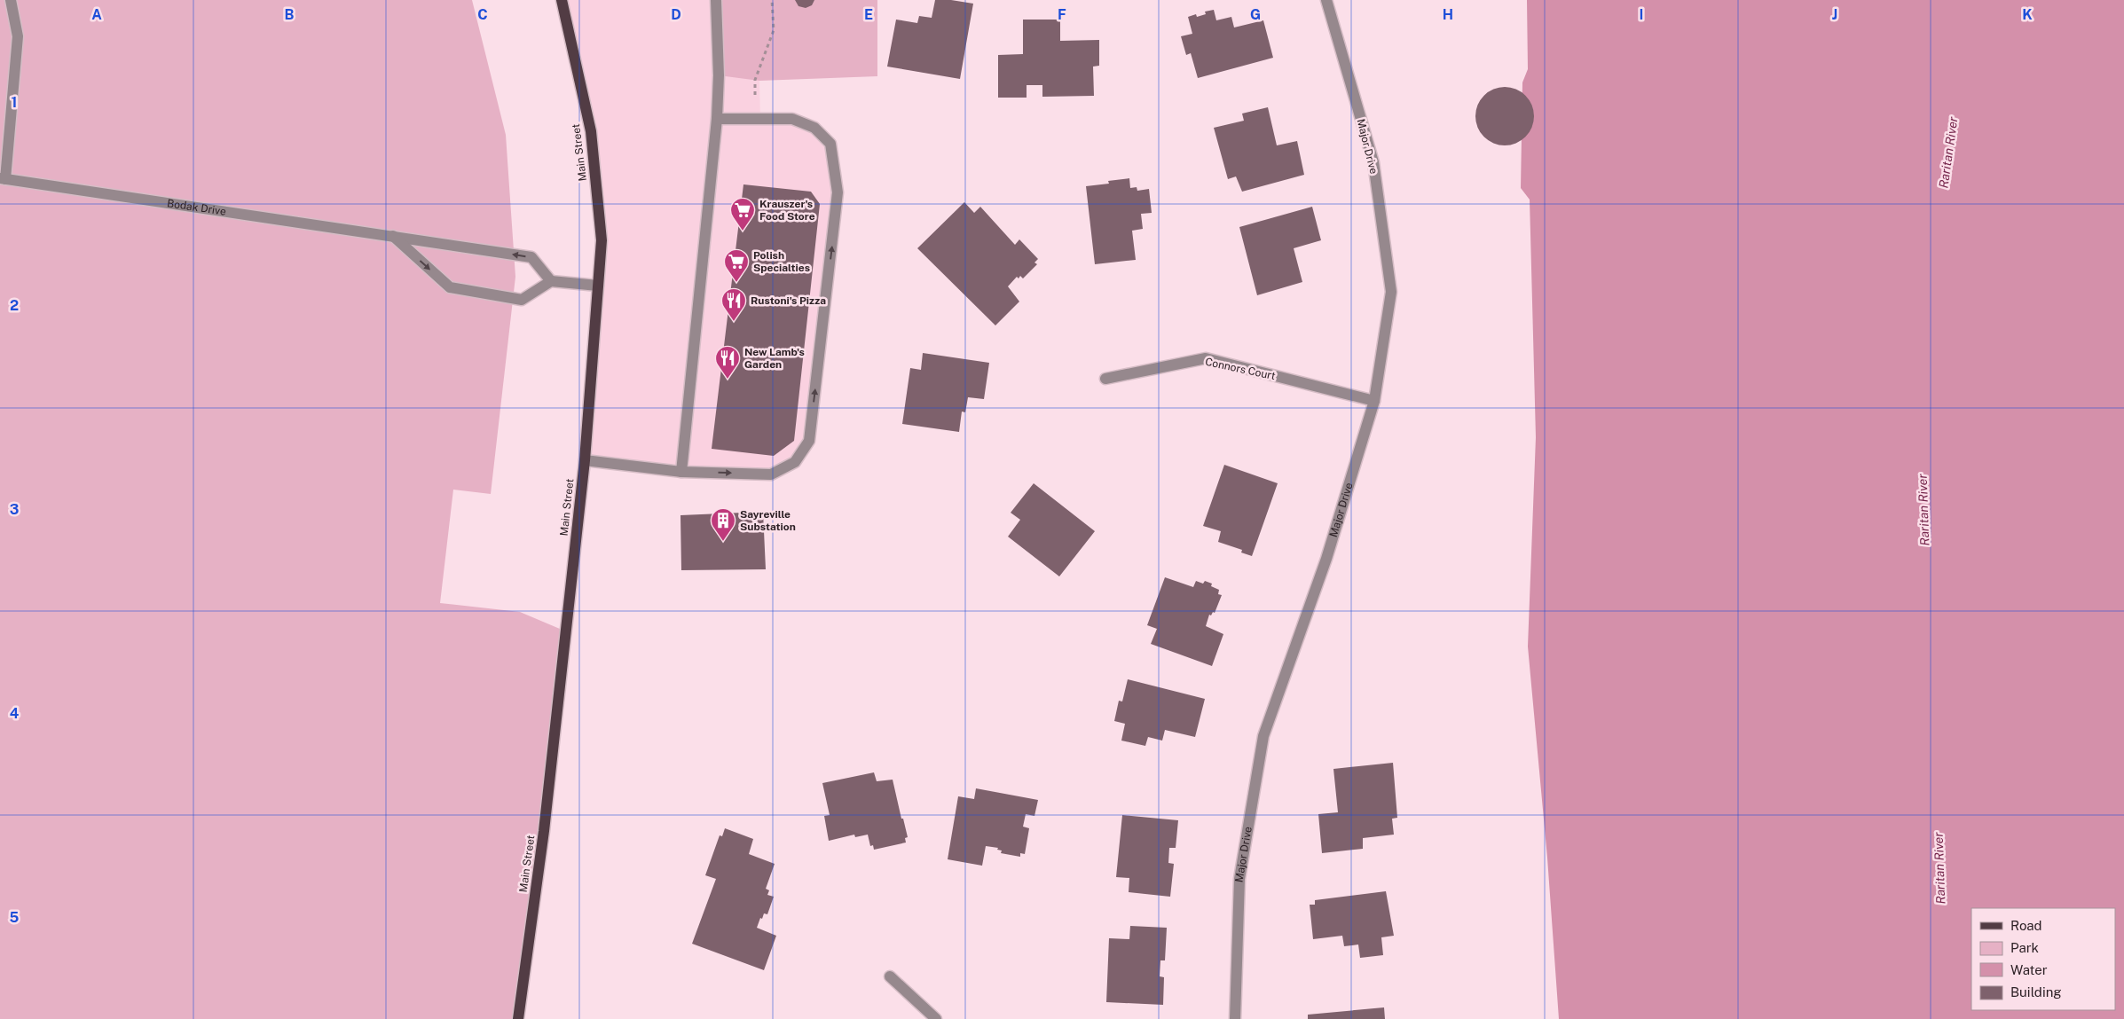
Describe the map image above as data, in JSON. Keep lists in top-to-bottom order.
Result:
{
  "streets": {
    "main road": ["Main Street"],
    "street": ["Major Drive", "Bodak Drive", "Connors Court"]
  },
  "crossings": [
    ["Major Drive", "Connors Court"]
  ],
  "water": ["Raritan River"],
  "places": {
    "supermarket": ["Krauszer's Food Store", "Polish Specialties"],
    "restaurant": ["Rustoni's Pizza", "New Lamb's Garden"],
    "building": ["Sayreville Substation"]
  },
  "legend": [
    "Road",
    "Park",
    "Water",
    "Building"
  ],
  "grid": {
    "columns": [
      "A",
      "B",
      "C",
      "D",
      "E",
      "F",
      "G",
      "H",
      "I",
      "J",
      "K"
    ],
    "rows": [
      "1",
      "2",
      "3",
      "4",
      "5"
    ]
  }
}
